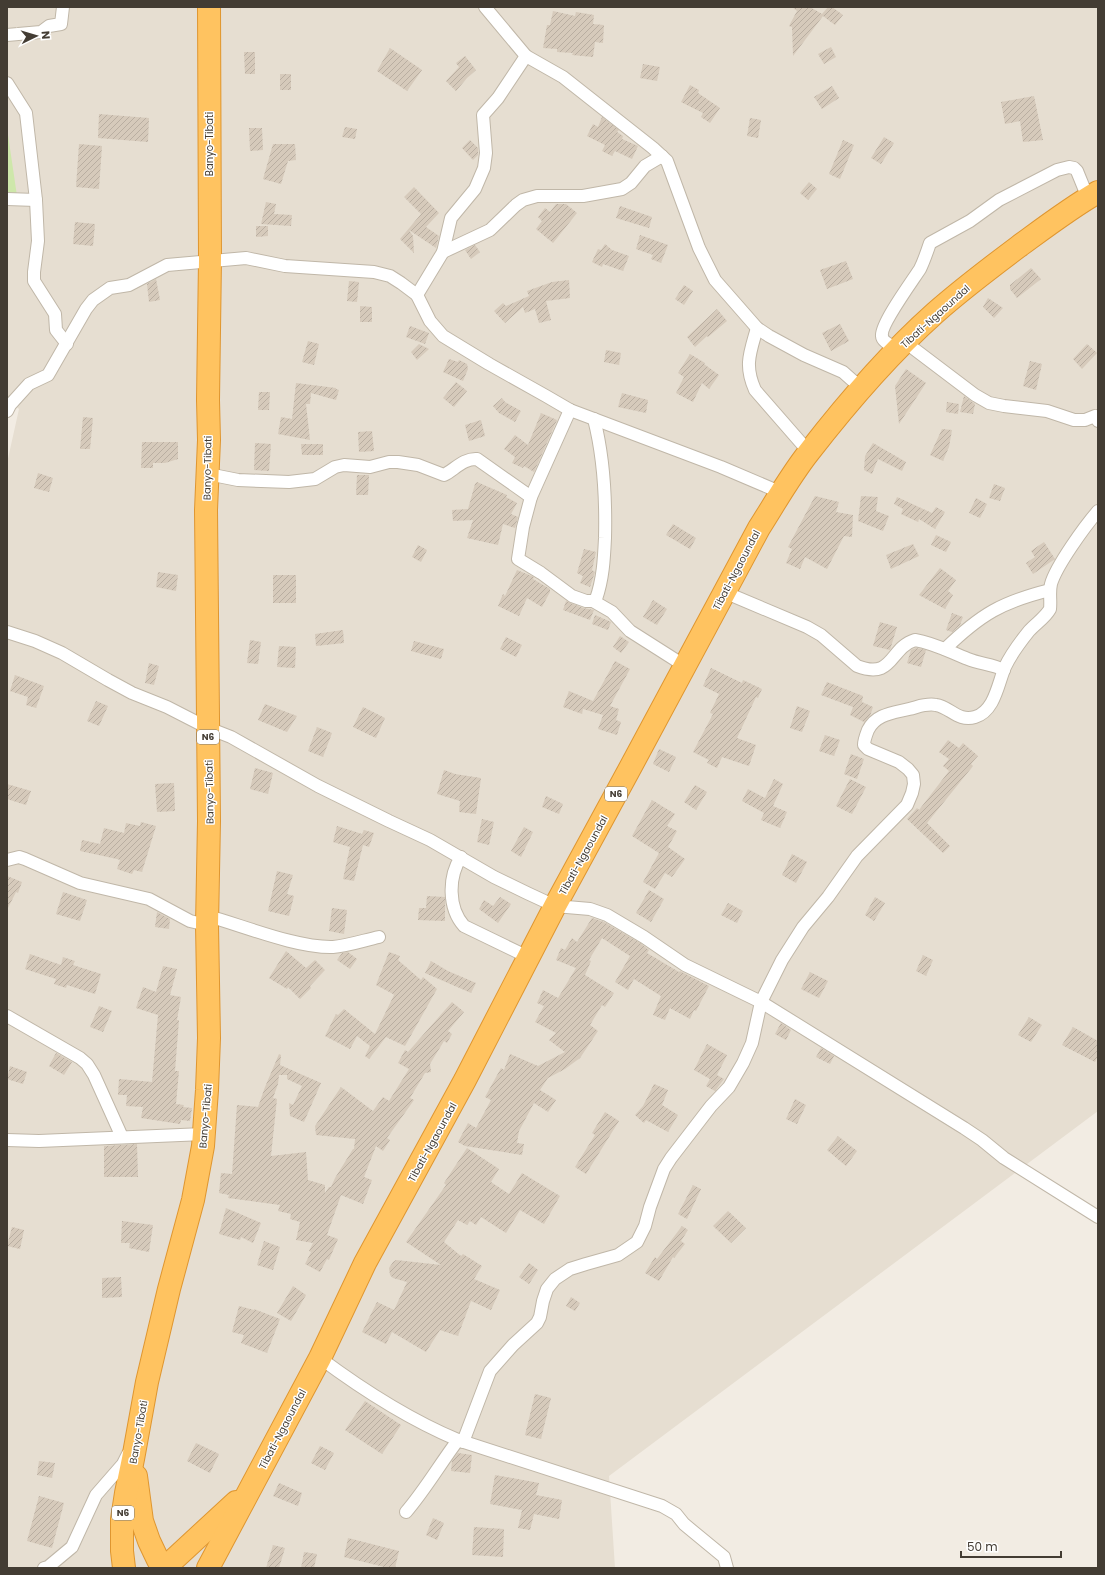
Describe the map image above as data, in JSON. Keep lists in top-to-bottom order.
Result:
{
  "streets": {
    "highway": ["Banyo-Tibati", "Tibati-Ngaoundal", "N6"]
  },
  "scale_bar": "50 m",
  "north": "right"
}
